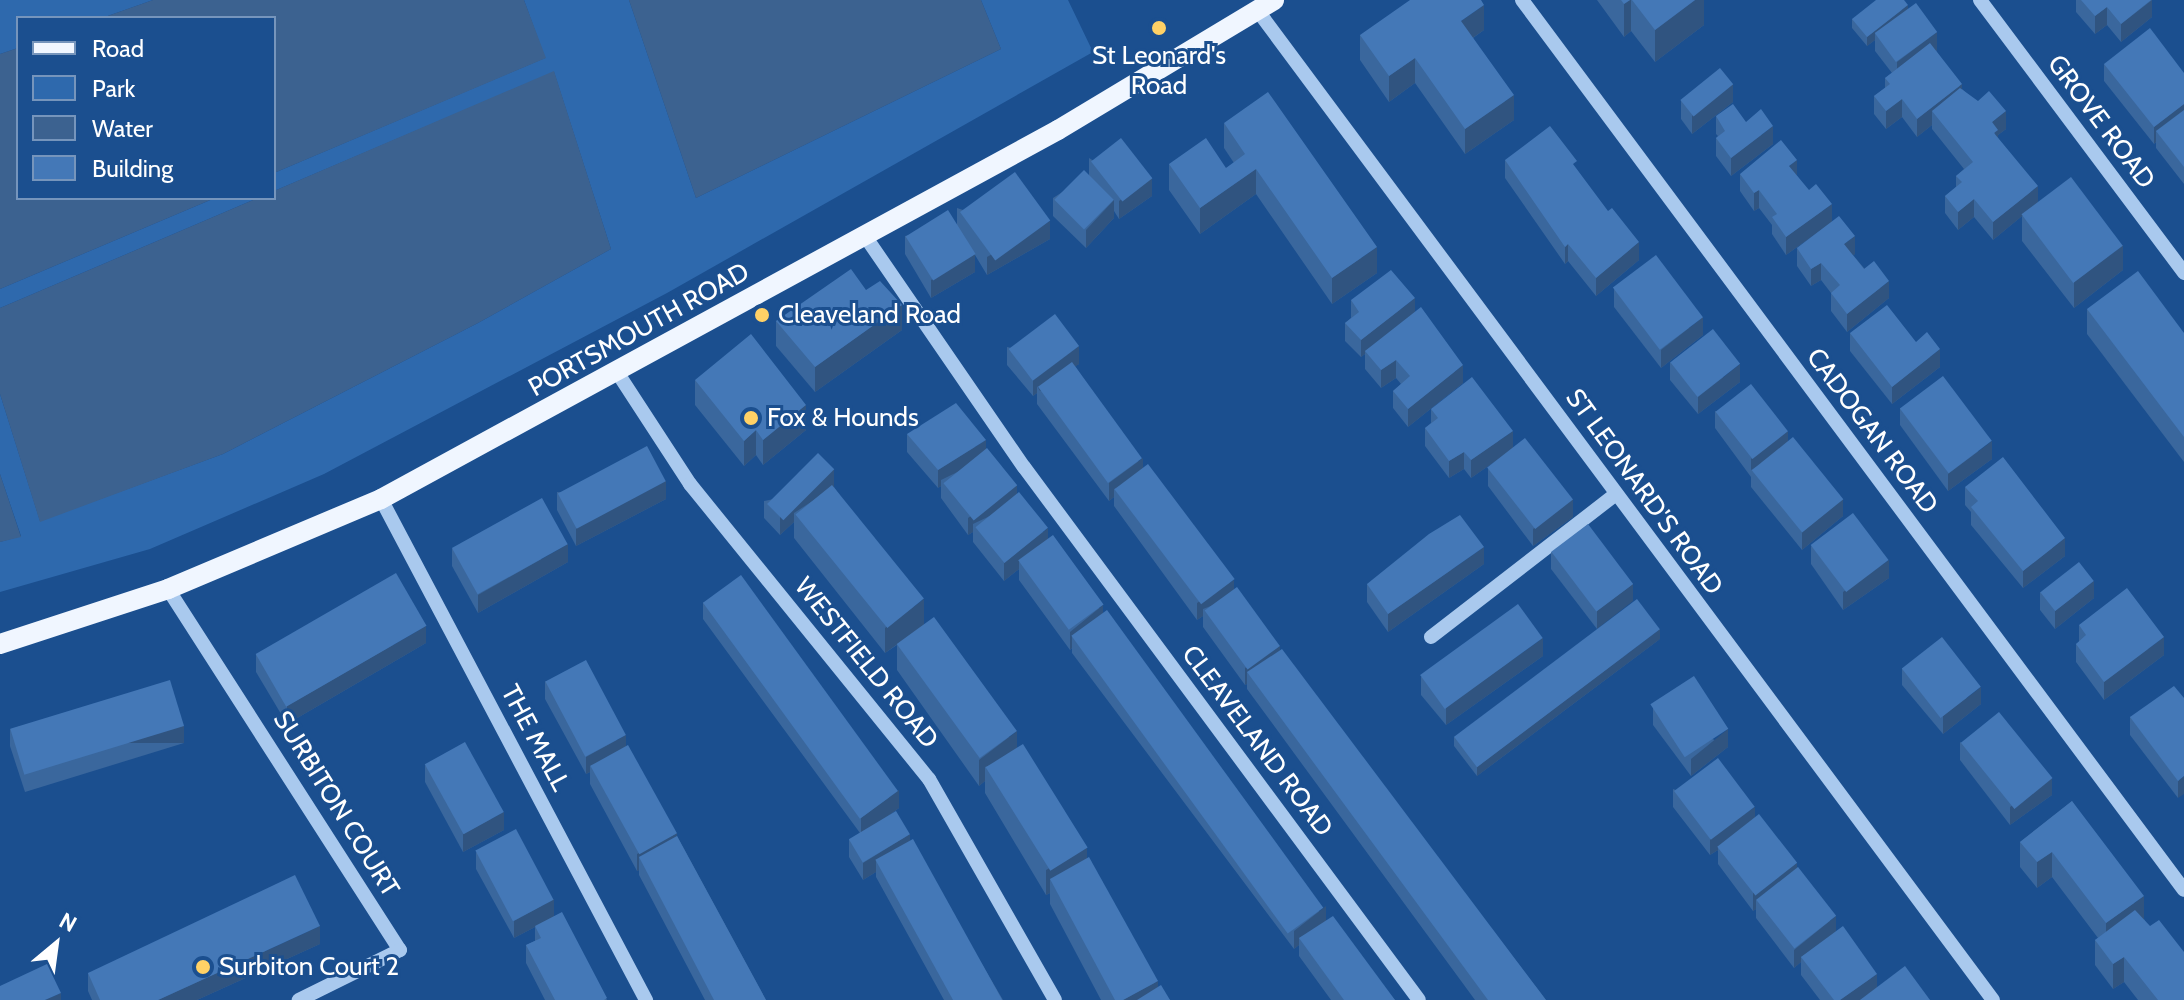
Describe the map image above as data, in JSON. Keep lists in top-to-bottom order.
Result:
{
  "streets": {
    "main road": ["PORTSMOUTH ROAD"],
    "street": [
      "GROVE ROAD",
      "CADOGAN ROAD",
      "ST LEONARD'S ROAD",
      "WESTFIELD ROAD",
      "THE MALL",
      "CLEAVELAND ROAD",
      "SURBITON COURT"
    ]
  },
  "crossings": [
    ["PORTSMOUTH ROAD", "ST LEONARD'S ROAD"],
    ["PORTSMOUTH ROAD", "WESTFIELD ROAD"],
    ["PORTSMOUTH ROAD", "THE MALL"],
    ["PORTSMOUTH ROAD", "CLEAVELAND ROAD"],
    ["PORTSMOUTH ROAD", "SURBITON COURT"]
  ],
  "places": [
    "St Leonard's Road",
    "Cleaveland Road",
    "Fox & Hounds",
    "Surbiton Court 2"
  ],
  "legend": [
    "Road",
    "Park",
    "Water",
    "Building"
  ],
  "north": "top right"
}
